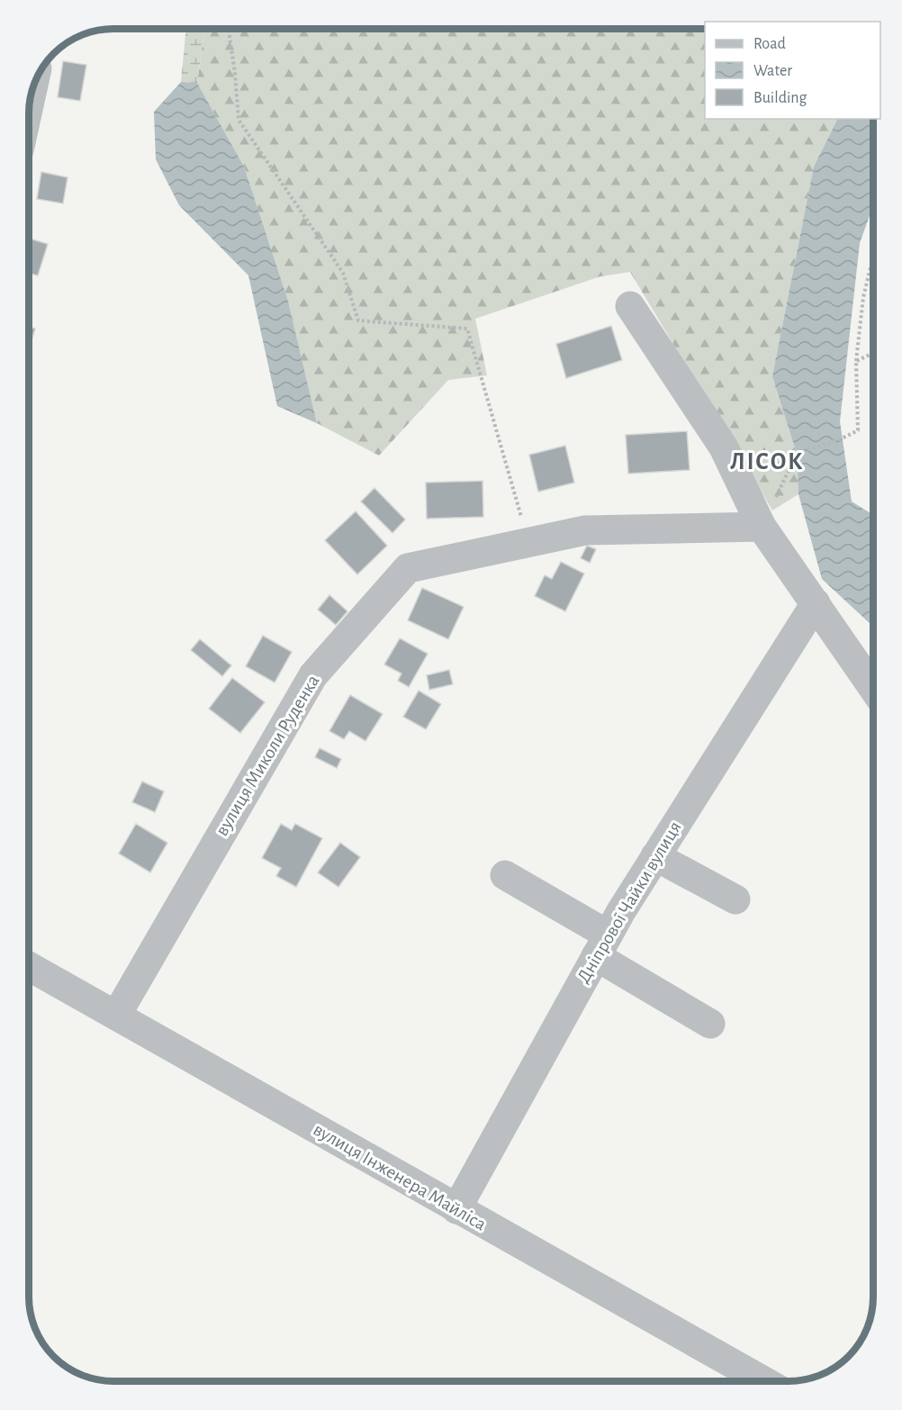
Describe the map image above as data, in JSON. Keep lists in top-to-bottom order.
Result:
{
  "streets": {
    "street": ["вулиця Миколи Руденка", "Дніпрової Чайки вулиця", "вулиця Інженера Майліса"]
  },
  "crossings": [
    ["вулиця Миколи Руденка", "вулиця Інженера Майліса"],
    ["Дніпрової Чайки вулиця", "вулиця Інженера Майліса"]
  ],
  "districts": ["ЛІСОК"],
  "legend": ["Road", "Water", "Building"]
}
